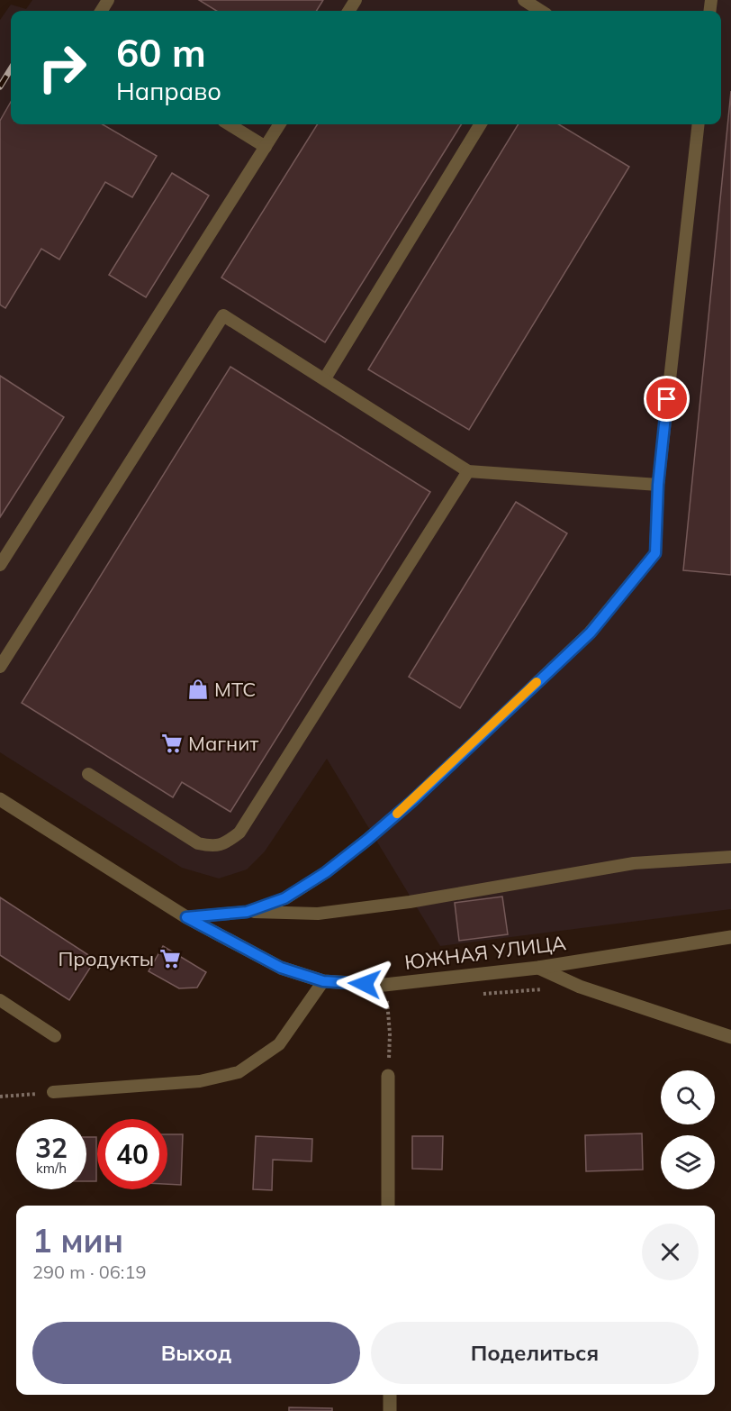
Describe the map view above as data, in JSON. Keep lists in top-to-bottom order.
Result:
{
  "streets": {
    "street": ["ЮЖНАЯ УЛИЦА"]
  },
  "places": {
    "shop": ["МТС"],
    "supermarket": ["Магнит", "Продукты"]
  },
  "page": {
    "turn": ["60 m", "Направо"],
    "speed": "32 km/h",
    "limit": "40",
    "heading": ["1 мин", "290 m · 06:19"],
    "buttons": ["Выход", "Поделиться"]
  }
}
